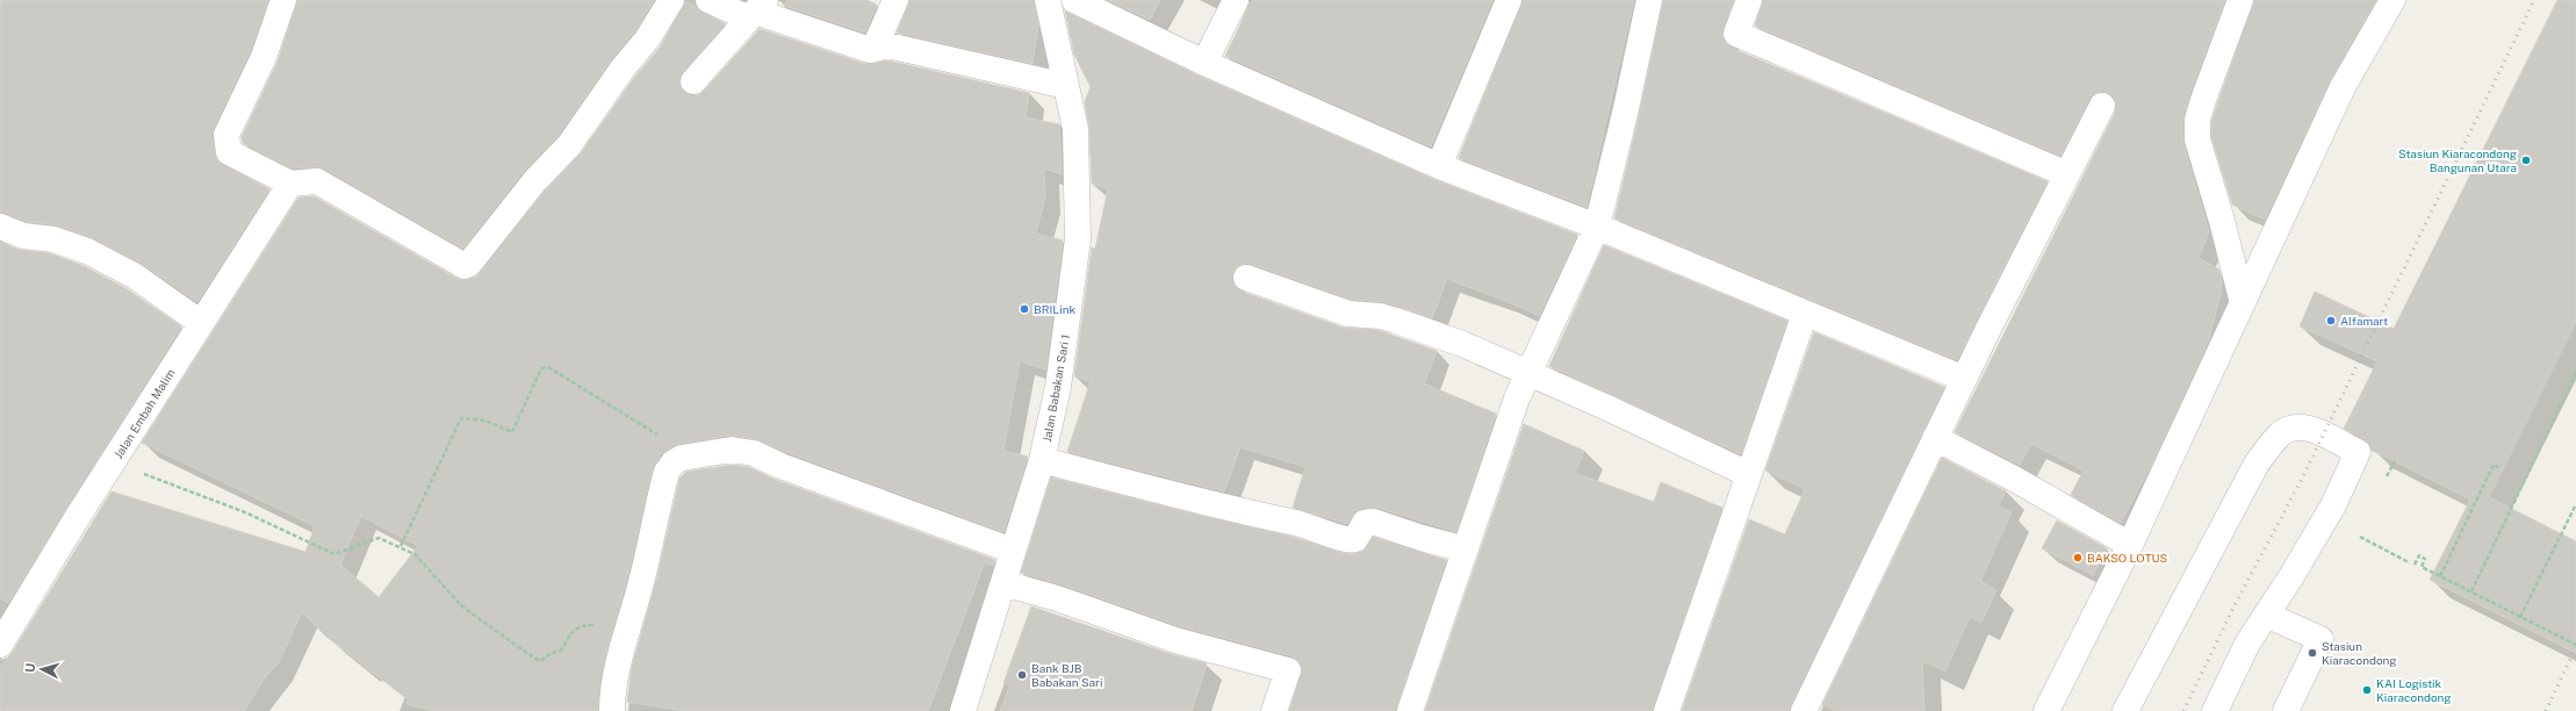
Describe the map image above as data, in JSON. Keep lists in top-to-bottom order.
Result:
{
  "streets": {
    "street": ["Jalan Babakan Sari 1", "Jalan Embah Malim"]
  },
  "places": [
    "Stasiun Kiaracondong Bangunan Utara",
    "BRILink",
    "Alfamart",
    "BAKSO LOTUS",
    "Stasiun Kiaracondong",
    "Bank BJB Babakan Sari",
    "KAI Logistik Kiaracondong"
  ],
  "north": "left"
}
